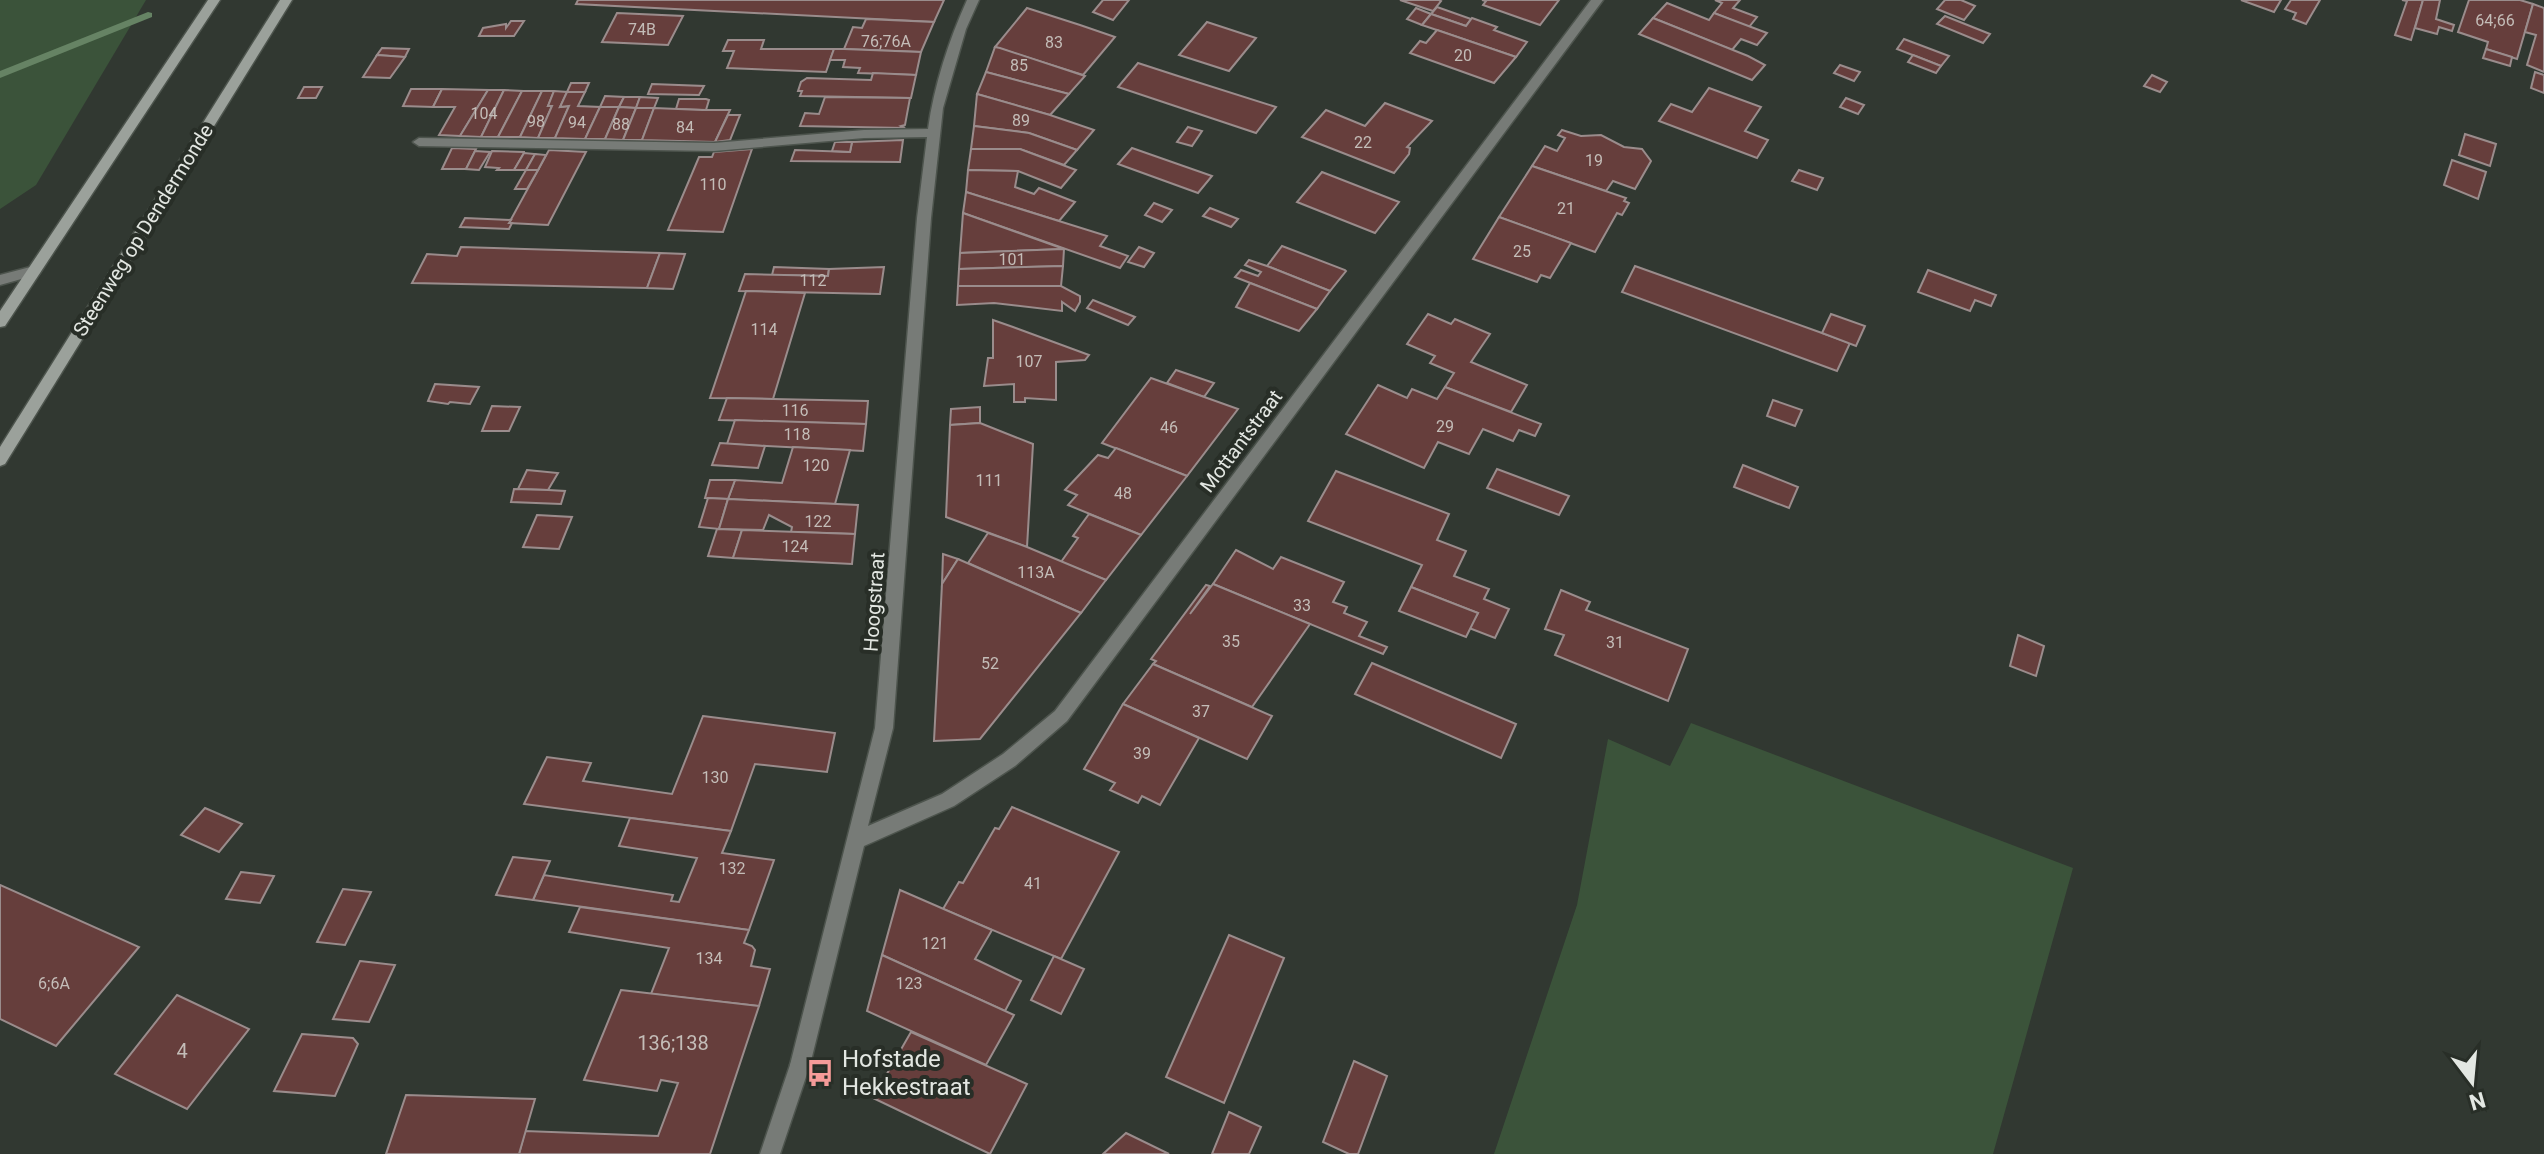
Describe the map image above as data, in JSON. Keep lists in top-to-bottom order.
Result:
{
  "streets": {
    "main road": ["Steenweg op Dendermonde"],
    "street": ["Mottantstraat", "Hoogstraat"]
  },
  "crossings": [
    ["Mottantstraat", "Hoogstraat"]
  ],
  "places": {
    "bus stop": ["Hofstade Hekkestraat"]
  },
  "house_numbers": [
    "64;66",
    "74B",
    "76;76A",
    "83",
    "20",
    "85",
    "104",
    "89",
    "98",
    "94",
    "88",
    "84",
    "22",
    "19",
    "110",
    "21",
    "25",
    "101",
    "112",
    "114",
    "107",
    "116",
    "29",
    "46",
    "118",
    "120",
    "111",
    "48",
    "122",
    "124",
    "113A",
    "33",
    "35",
    "31",
    "52",
    "37",
    "39",
    "130",
    "132",
    "41",
    "121",
    "134",
    "6;6A",
    "123",
    "136;138",
    "4"
  ],
  "north": "bottom"
}
